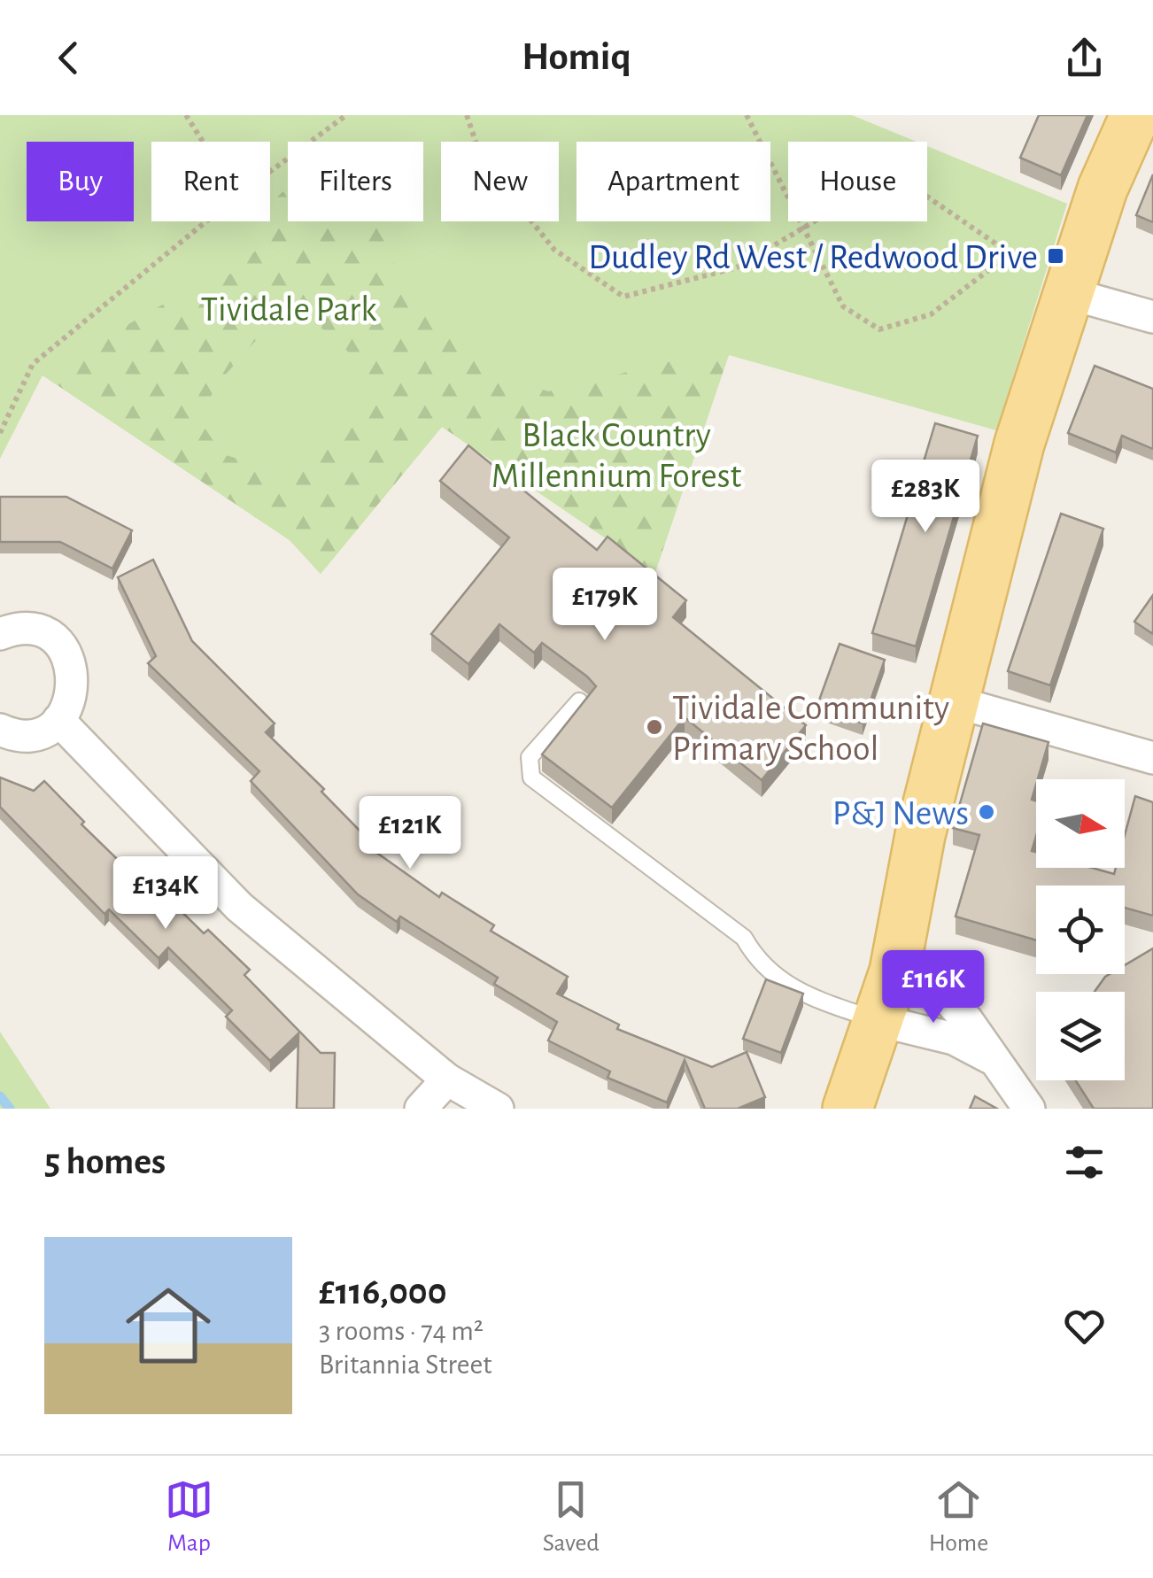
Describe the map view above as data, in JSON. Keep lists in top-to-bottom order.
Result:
{
  "parks": ["Tividale Park", "Black Country Millennium Forest"],
  "places": {
    "transit": ["Dudley Rd West / Redwood Drive"],
    "other": ["Tividale Community Primary School", "P&J News"]
  },
  "north": "right",
  "page": {
    "header": "Homiq",
    "chip": [
      "Buy",
      "Rent",
      "Filters",
      "New",
      "Apartment",
      "House"
    ],
    "price": [
      "£283K",
      "£179K",
      "£121K",
      "£134K",
      "£116K"
    ],
    "heading": "5 homes",
    "list": [
      {
        "name": "£116,000",
        "note": "3 rooms · 74 m² · Britannia Street"
      }
    ],
    "tabs": ["Map", "Saved", "Home"]
  }
}
